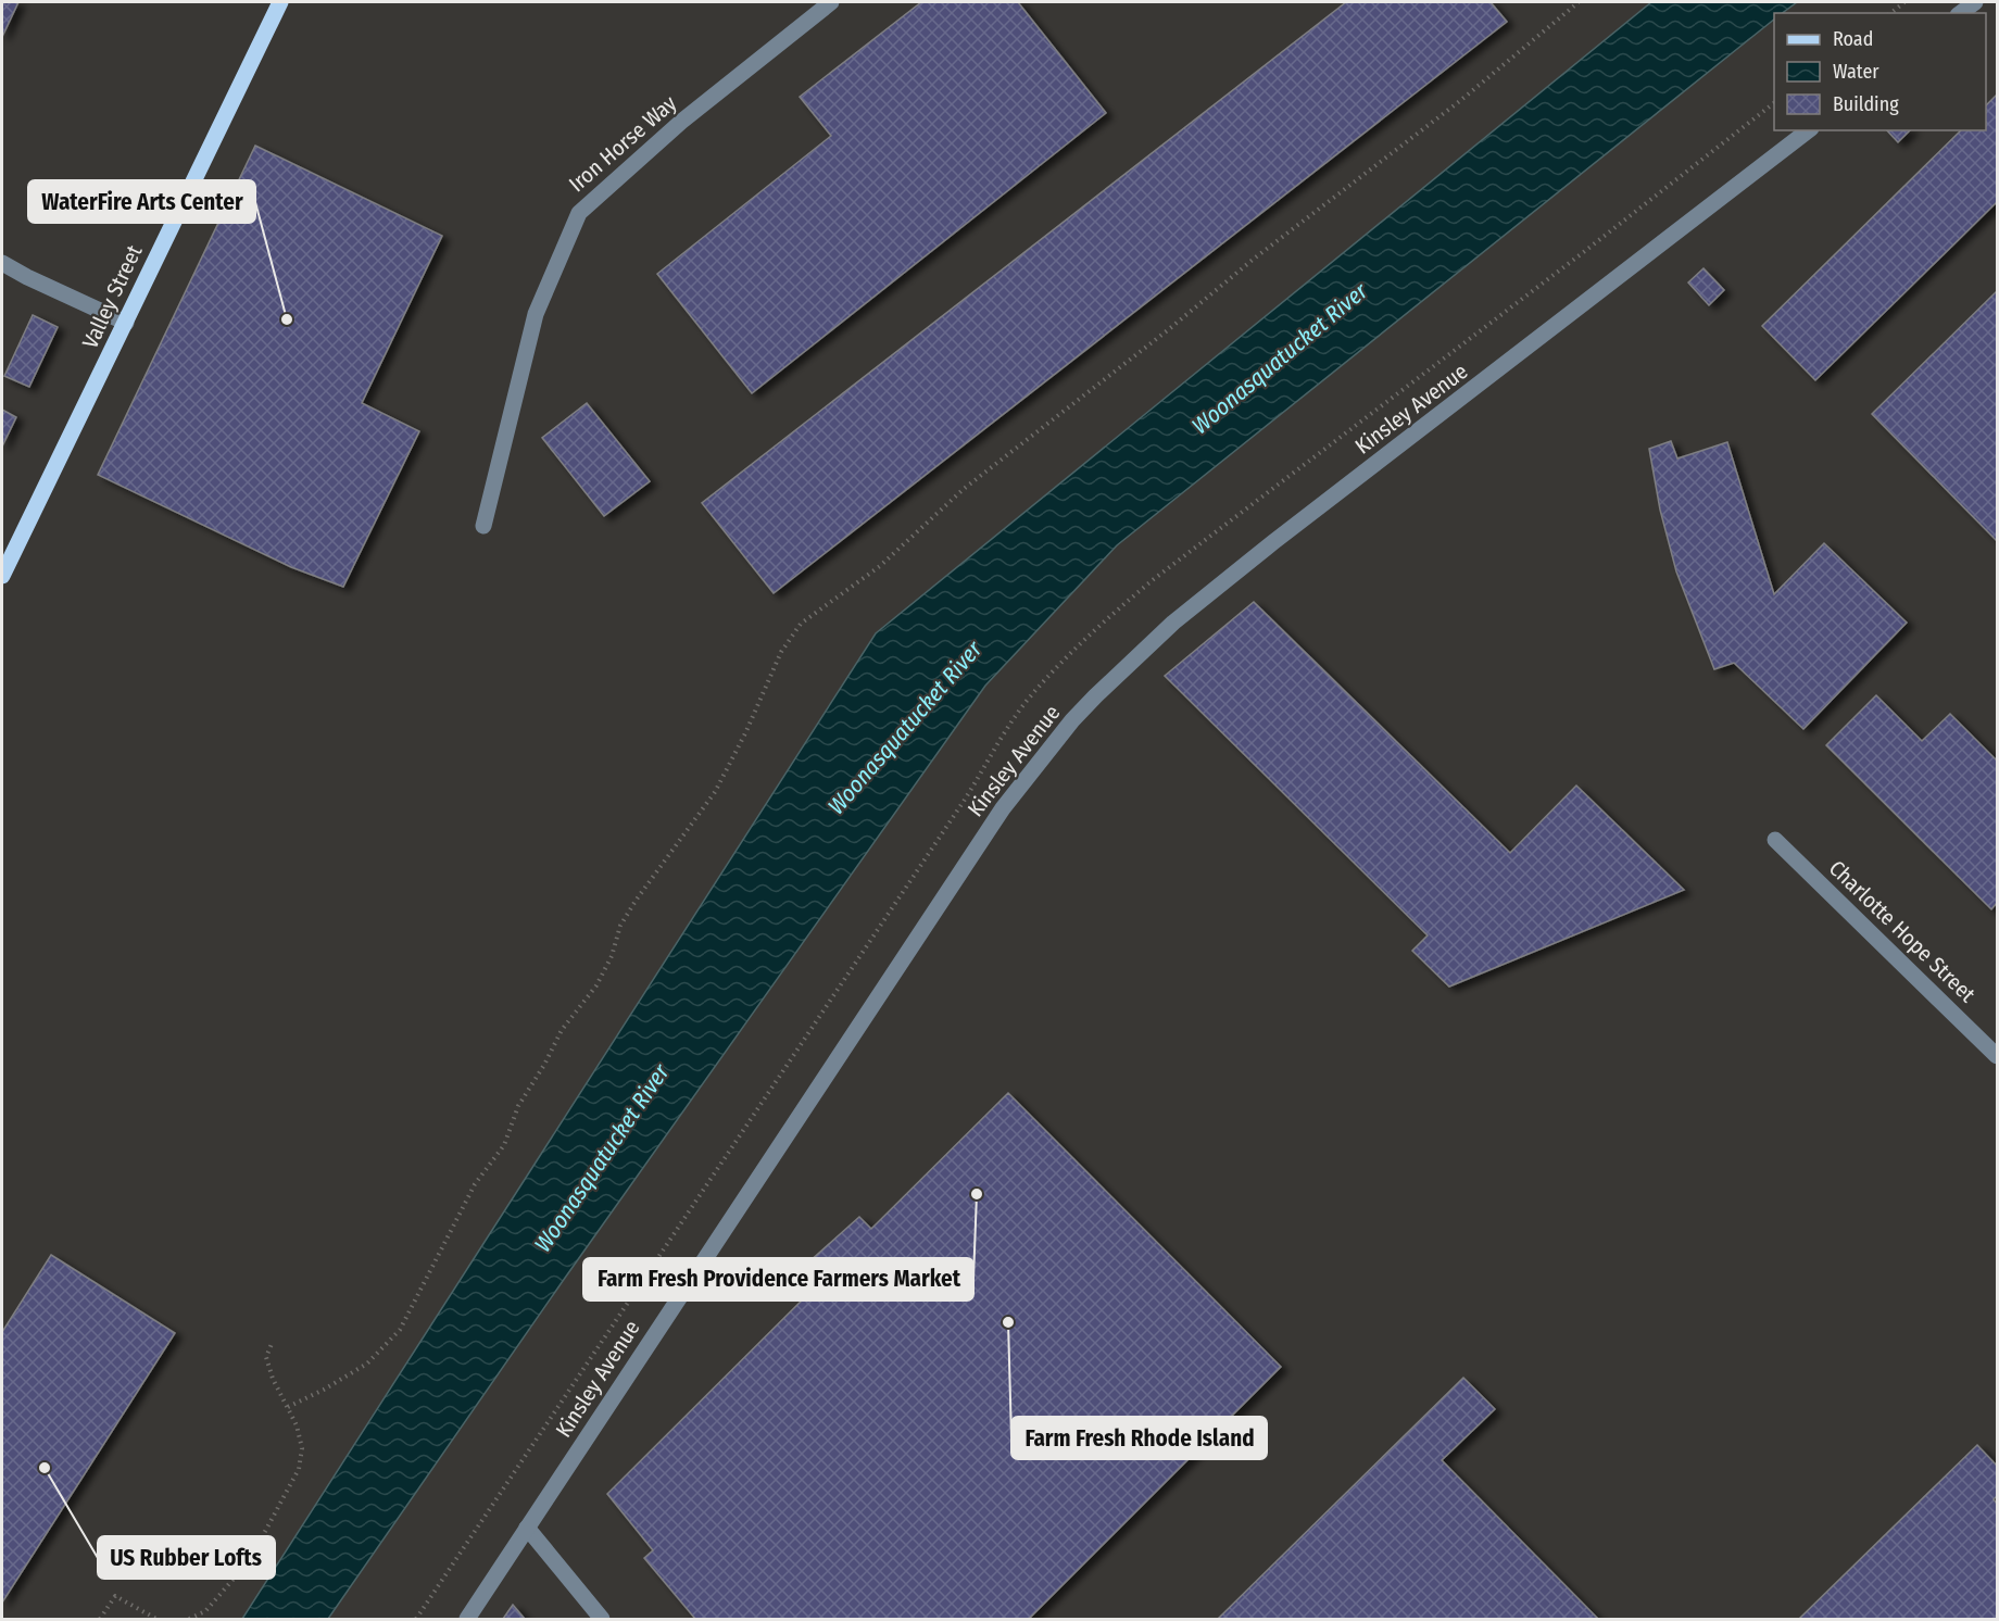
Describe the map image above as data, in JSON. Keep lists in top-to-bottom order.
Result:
{
  "streets": {
    "main road": ["Valley Street"],
    "street": ["Iron Horse Way", "Kinsley Avenue", "Charlotte Hope Street"]
  },
  "water": ["Woonasquatucket River"],
  "places": [
    "WaterFire Arts Center",
    "Farm Fresh Providence Farmers Market",
    "Farm Fresh Rhode Island",
    "US Rubber Lofts"
  ],
  "legend": ["Road", "Water", "Building"]
}
